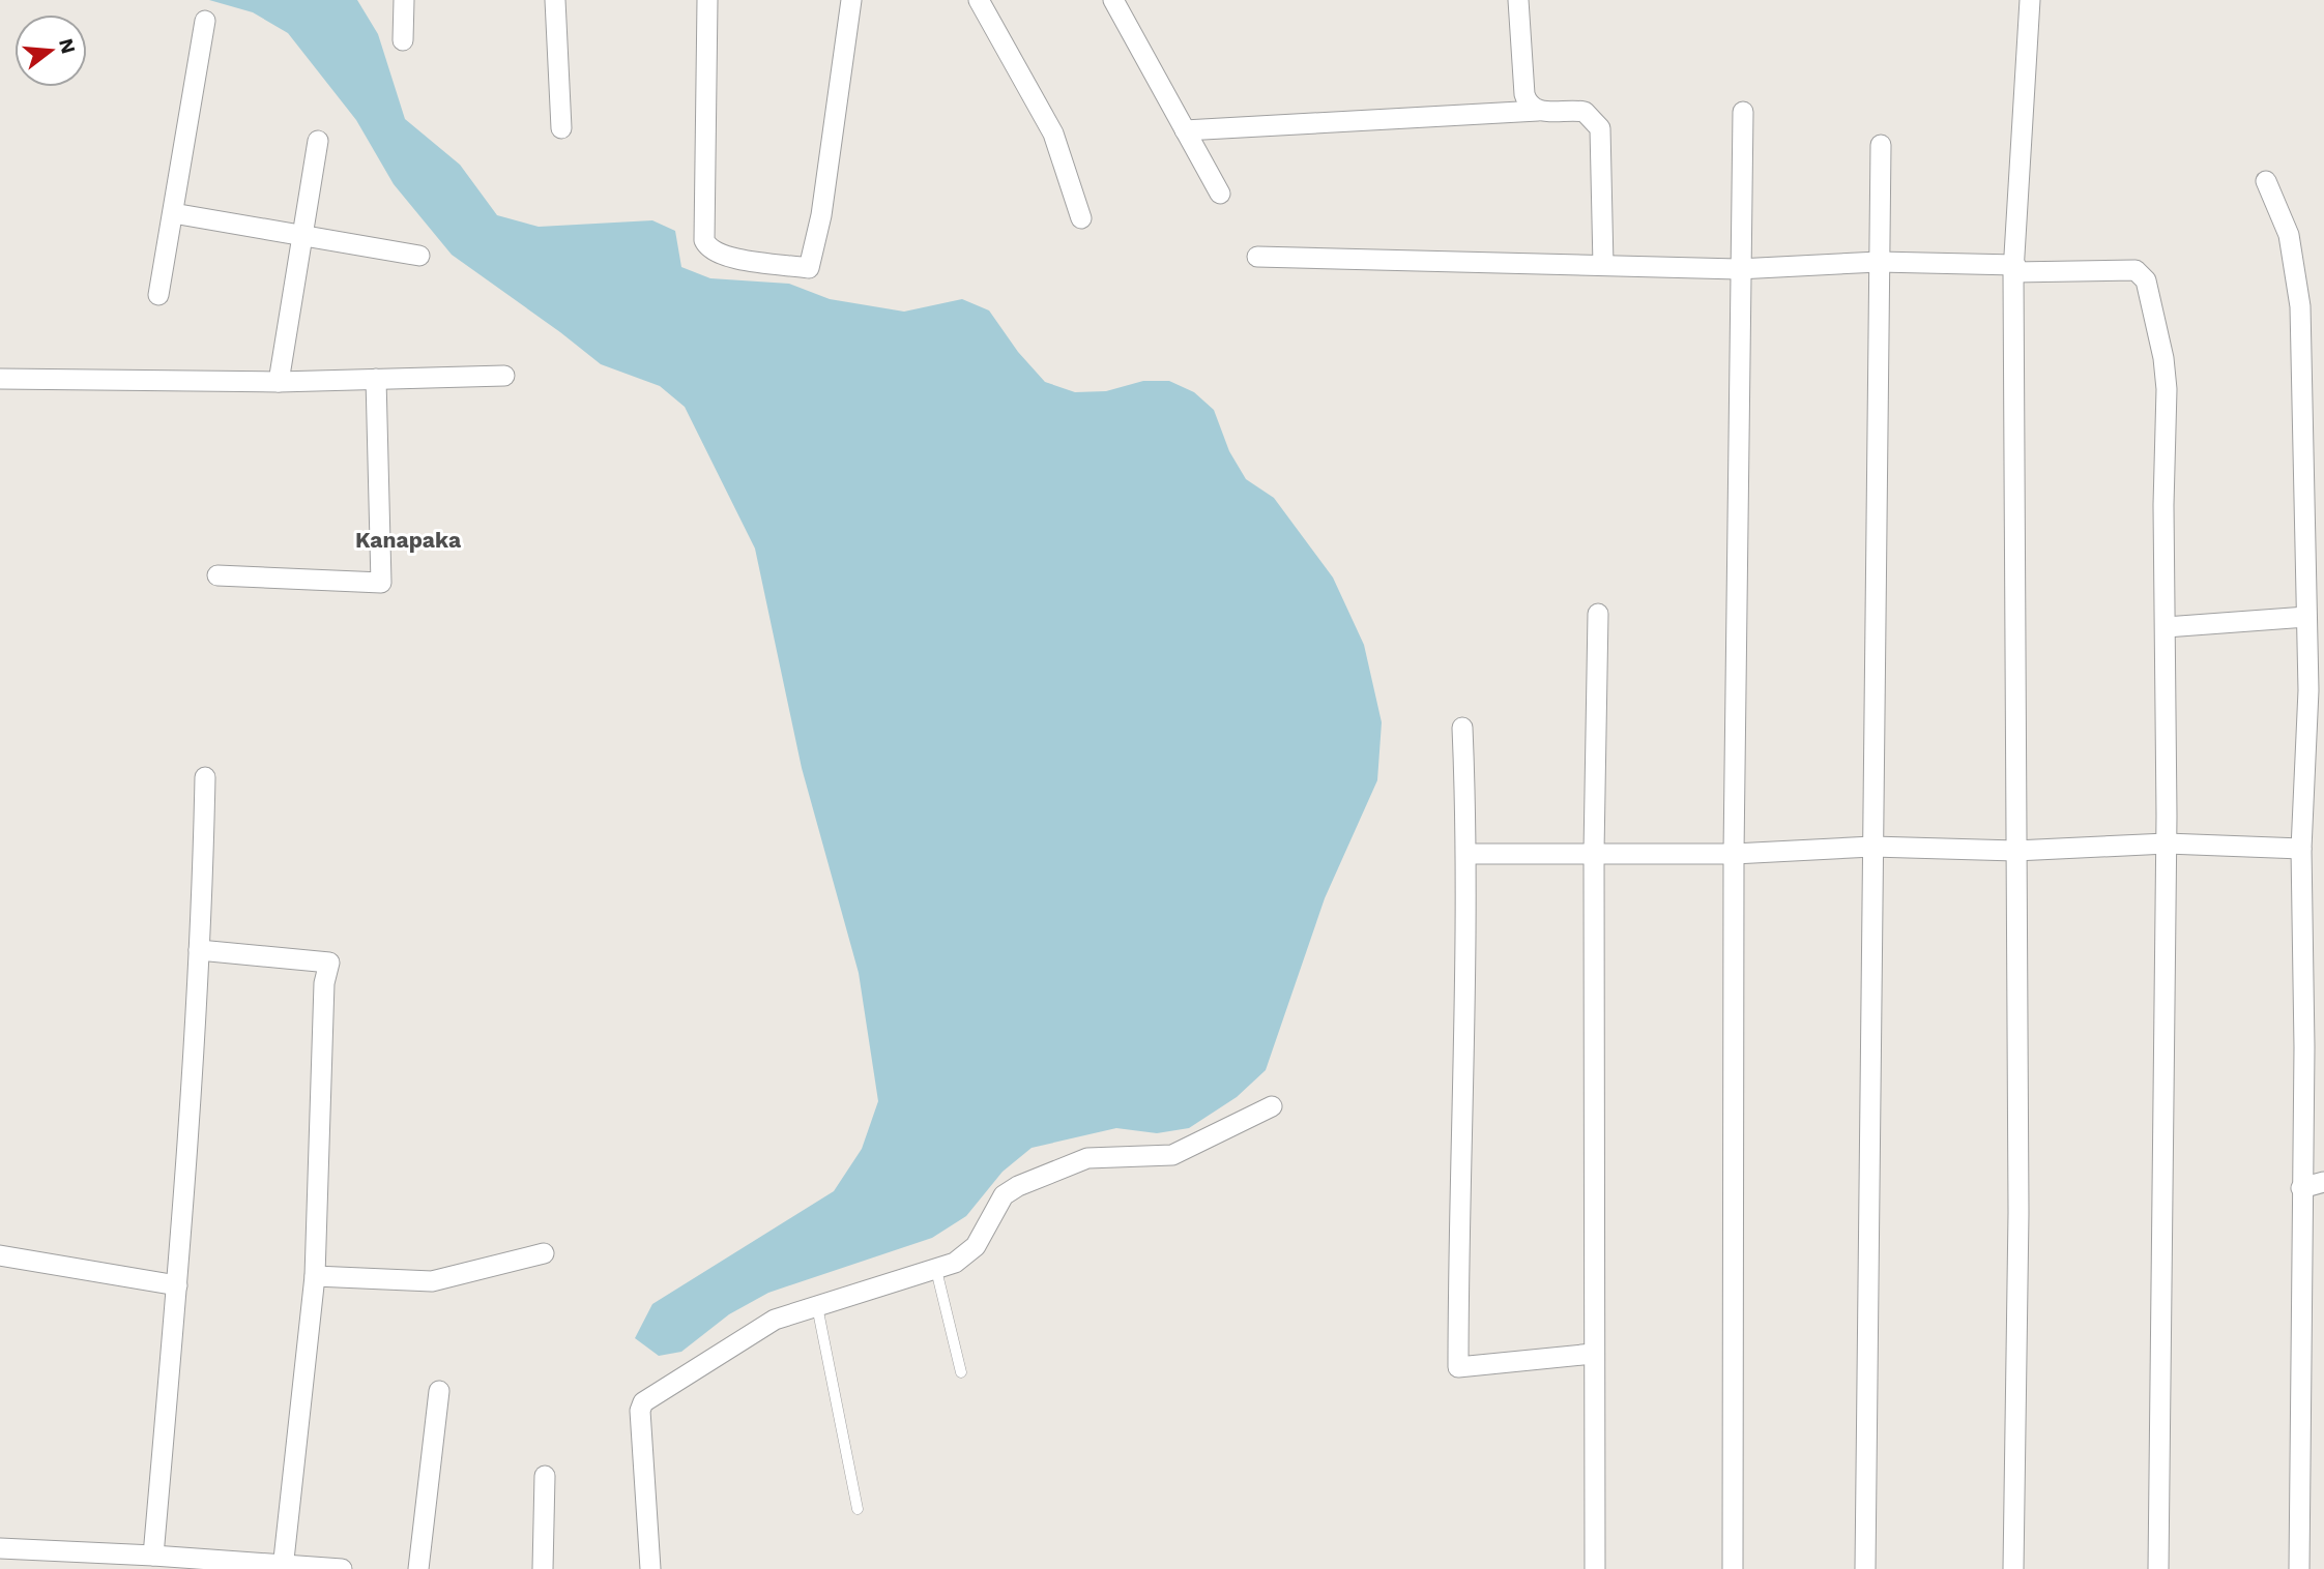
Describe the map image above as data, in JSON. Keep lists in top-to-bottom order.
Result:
{
  "districts": ["Kanapaka"],
  "north": "right"
}
